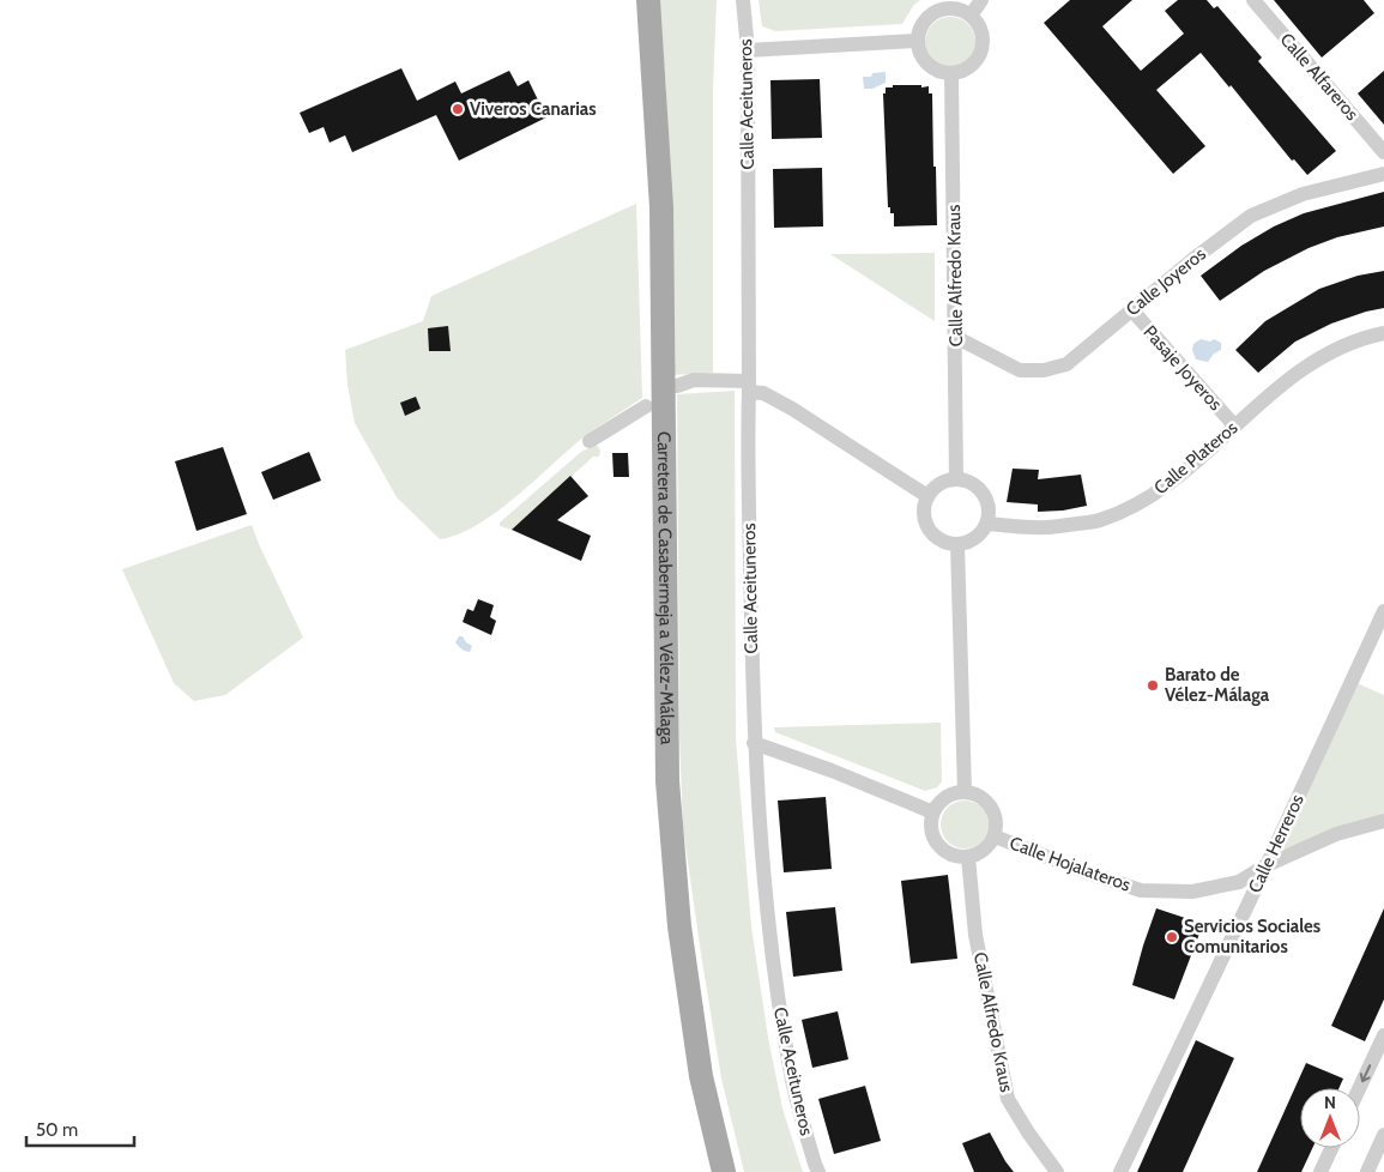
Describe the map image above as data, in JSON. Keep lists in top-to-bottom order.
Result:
{
  "streets": {
    "main road": ["Carretera de Casabermeja a Vélez-Málaga"],
    "street": [
      "Calle Alfareros",
      "Calle Aceituneros",
      "Calle Alfredo Kraus",
      "Calle Joyeros",
      "Pasaje Joyeros",
      "Calle Plateros",
      "Calle Herreros",
      "Calle Hojalateros"
    ]
  },
  "crossings": [
    ["Calle Alfredo Kraus", "Calle Joyeros"],
    ["Calle Alfredo Kraus", "Calle Plateros"],
    ["Calle Alfredo Kraus", "Calle Hojalateros"],
    ["Calle Joyeros", "Pasaje Joyeros"],
    ["Pasaje Joyeros", "Calle Plateros"],
    ["Calle Herreros", "Calle Hojalateros"]
  ],
  "places": ["Viveros Canarias", "Barato de Vélez-Málaga", "Servicios Sociales Comunitarios"],
  "scale_bar": "50 m",
  "north": "top"
}
